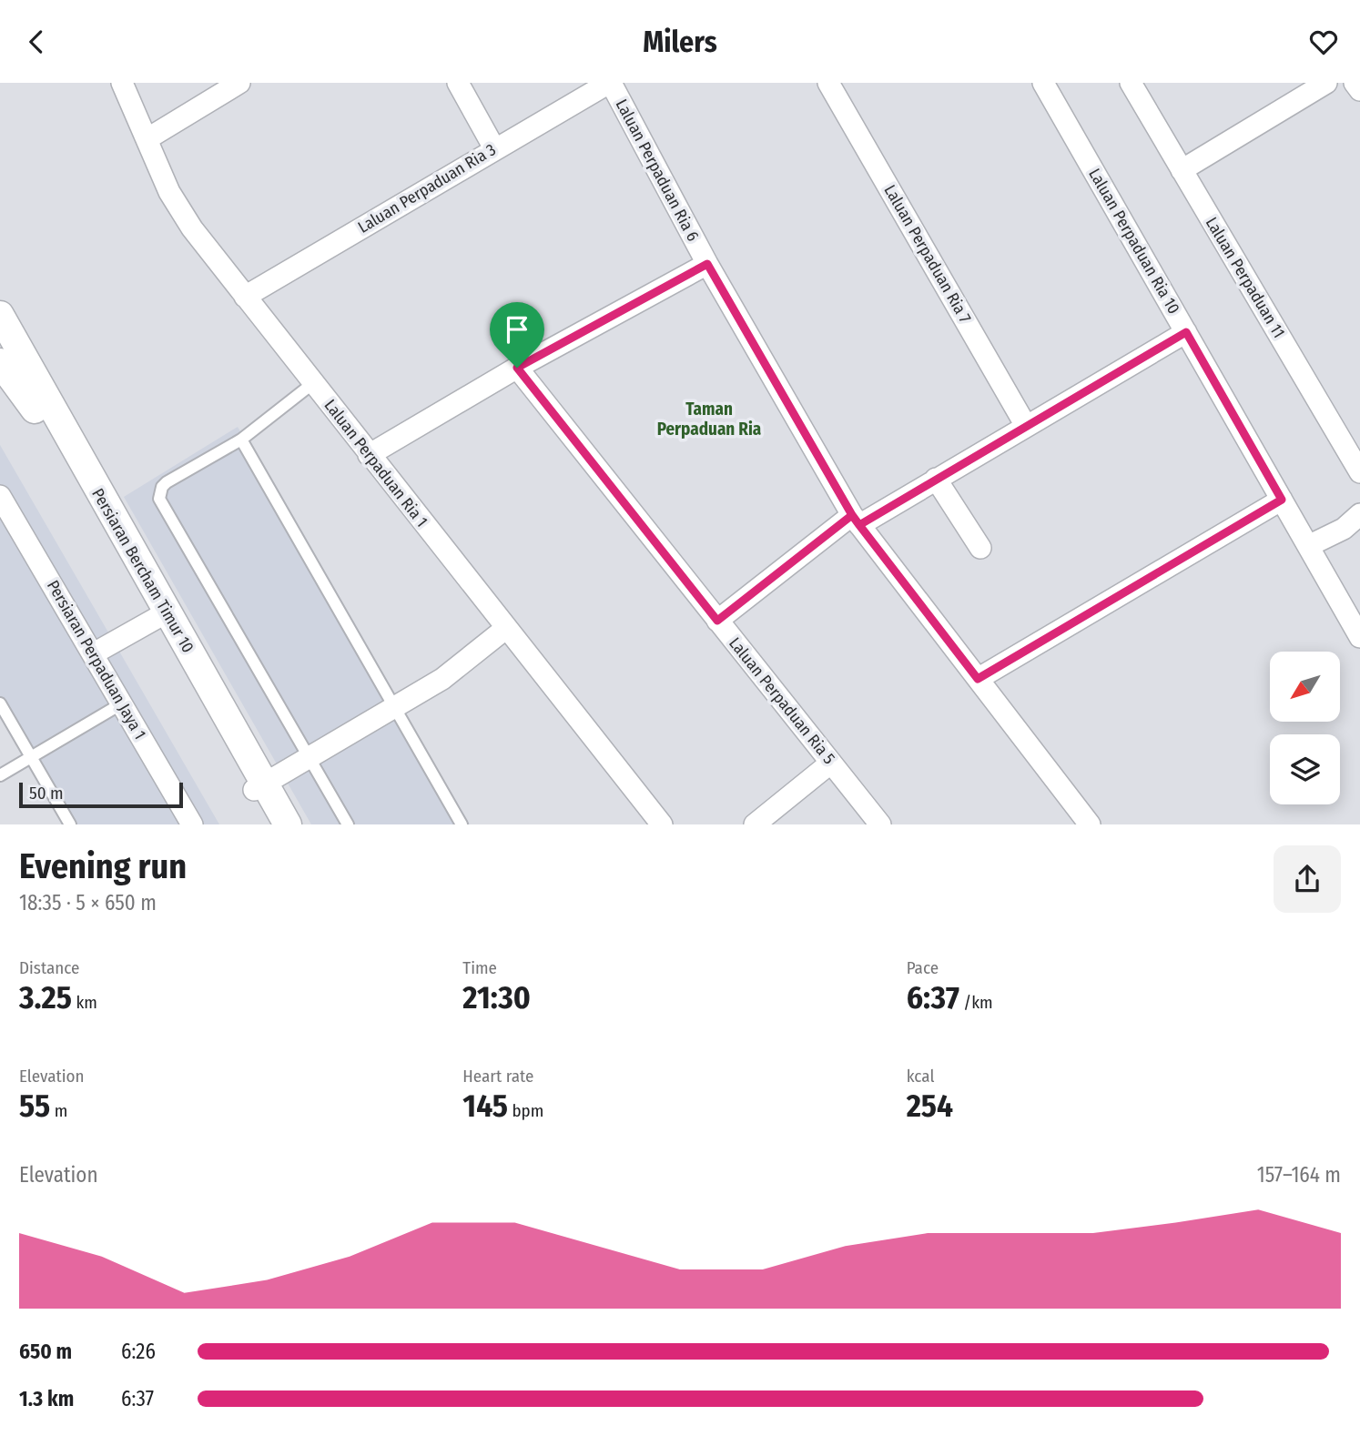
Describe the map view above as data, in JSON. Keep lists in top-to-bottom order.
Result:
{
  "streets": {
    "street": [
      "Laluan Perpaduan Ria 6",
      "Laluan Perpaduan Ria 3",
      "Laluan Perpaduan Ria 10",
      "Laluan Perpaduan Ria 7",
      "Laluan Perpaduan 11",
      "Laluan Perpaduan Ria 1",
      "Persiaran Bercham Timur 10",
      "Persiaran Perpaduan Jaya 1",
      "Laluan Perpaduan Ria 5"
    ]
  },
  "crossings": [
    ["Laluan Perpaduan Ria 6", "Laluan Perpaduan Ria 3"],
    ["Laluan Perpaduan Ria 3", "Laluan Perpaduan Ria 1"]
  ],
  "districts": ["Taman Perpaduan Ria"],
  "scale_bar": "50 m",
  "north": "bottom left",
  "page": {
    "header": "Milers",
    "scale": "50 m",
    "heading": ["Evening run", "18:35 · 5 × 650 m"],
    "stats": [
      ["Distance", "3.25 km"],
      ["Time", "21:30"],
      ["Pace", "6:37 /km"],
      ["Elevation", "55 m"],
      ["Heart rate", "145 bpm"],
      ["kcal", "254"]
    ],
    "chart": ["Elevation", "157–164 m"],
    "list": [
      {
        "name": "650 m",
        "note": "6:26"
      },
      {
        "name": "1.3 km",
        "note": "6:37"
      }
    ]
  }
}
